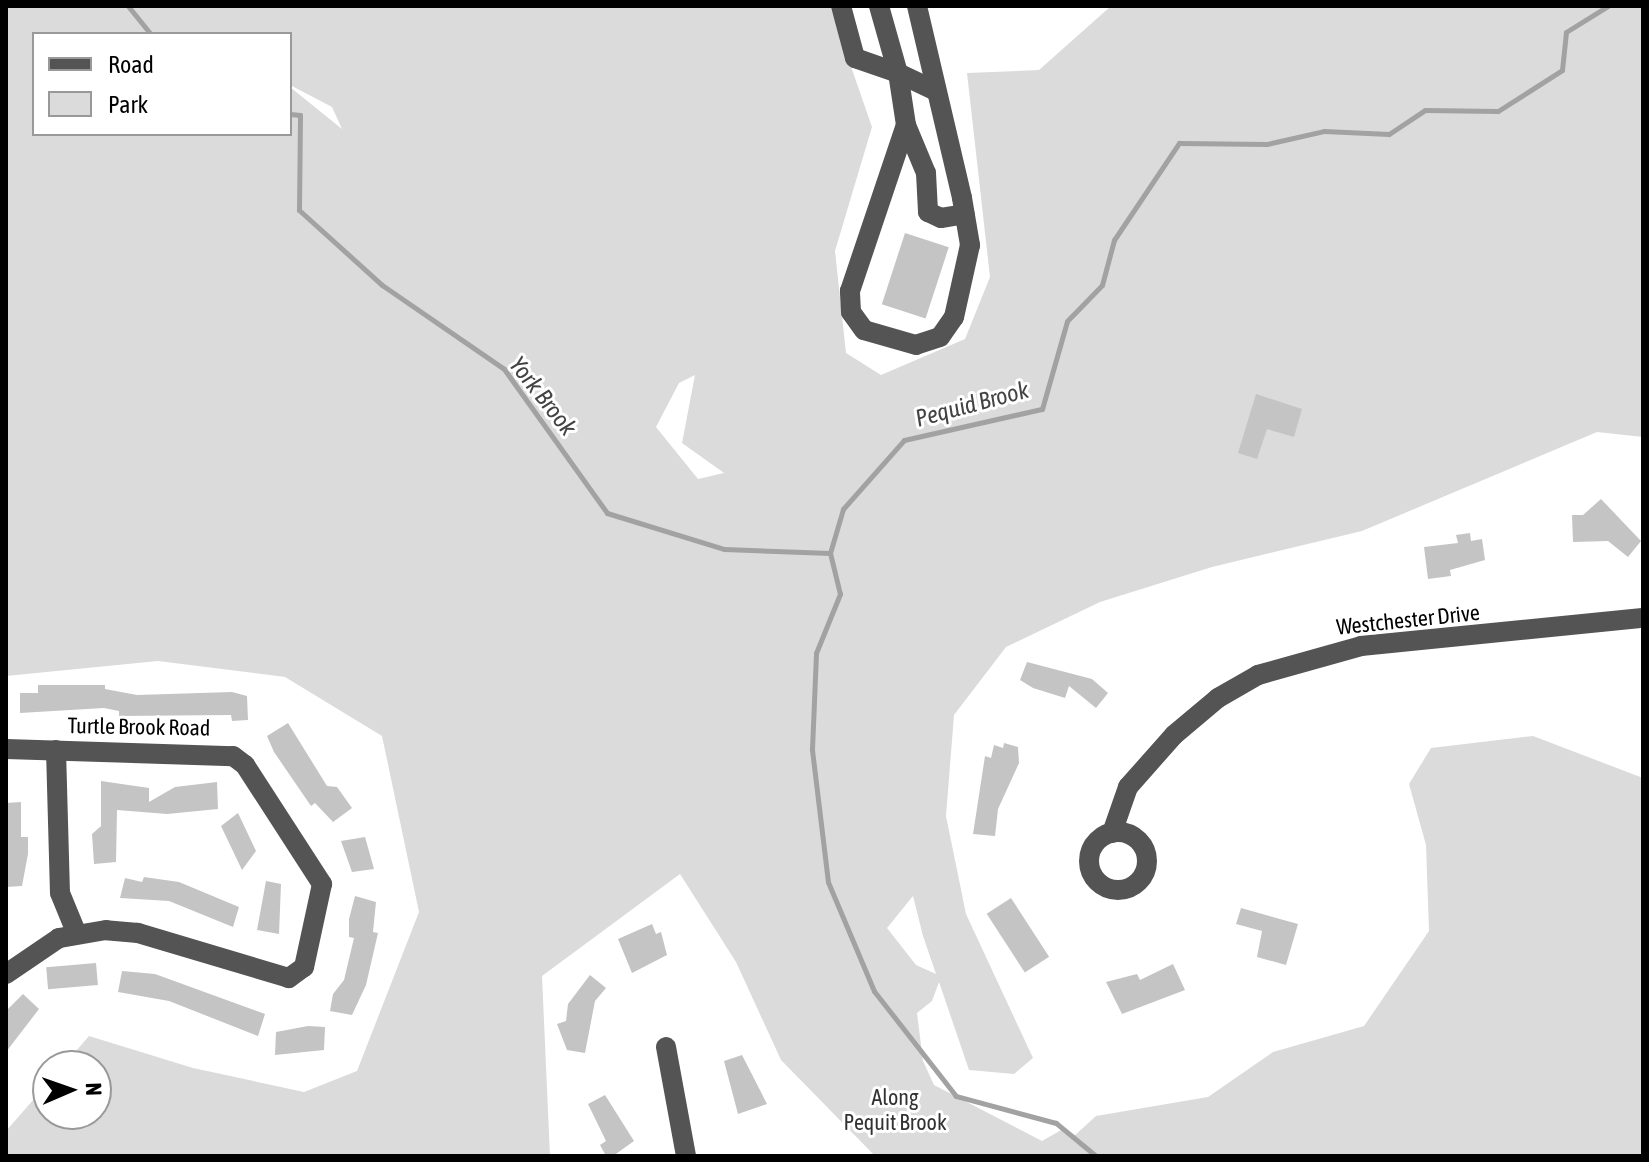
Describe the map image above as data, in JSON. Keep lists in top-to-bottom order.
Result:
{
  "streets": {
    "street": ["Westchester Drive", "Turtle Brook Road"]
  },
  "water": ["York Brook", "Pequid Brook"],
  "parks": ["Along Pequit Brook"],
  "legend": ["Road", "Park"],
  "north": "right"
}
